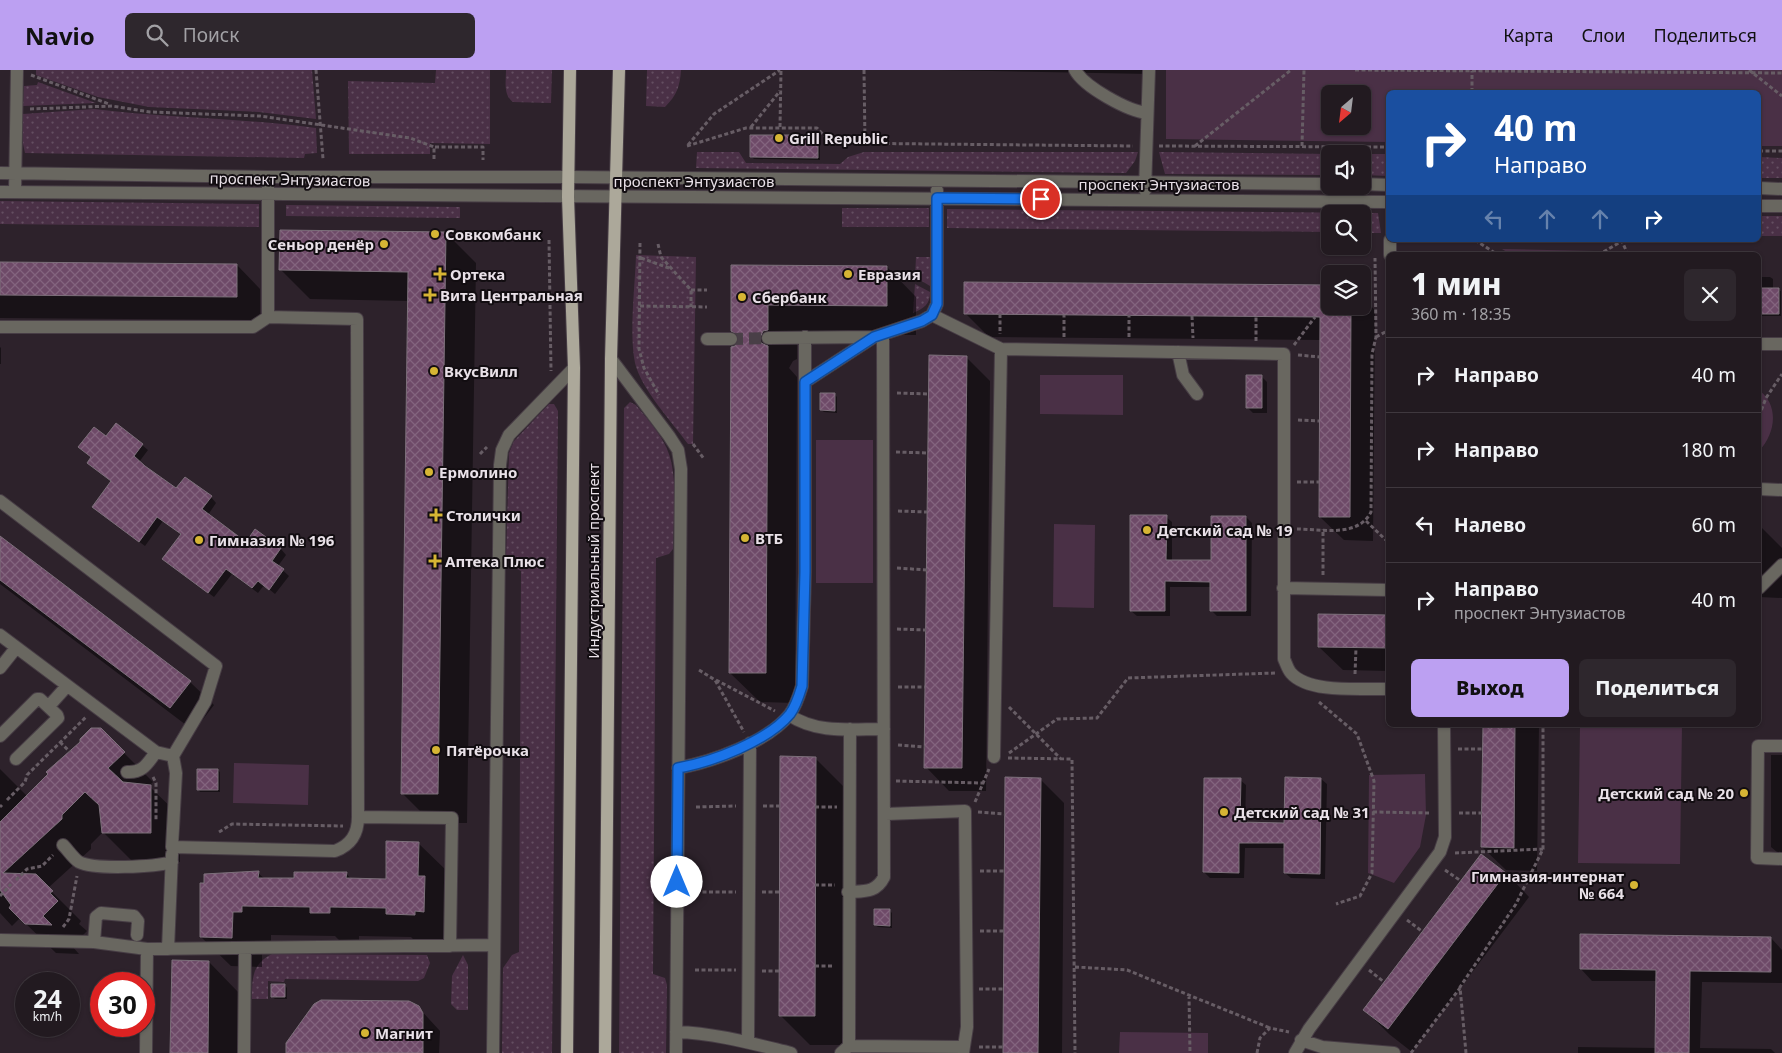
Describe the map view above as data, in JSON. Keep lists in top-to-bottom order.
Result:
{
  "streets": {
    "main road": ["Индустриальный проспект"],
    "street": ["проспект Энтузиастов"]
  },
  "crossings": [
    ["проспект Энтузиастов", "Индустриальный проспект"]
  ],
  "places": {
    "other": [
      "Grill Republic",
      "Совкомбанк",
      "Сеньор денёр",
      "Евразия",
      "Сбербанк",
      "ВкусВилл",
      "Ермолино",
      "Детский сад № 19",
      "ВТБ",
      "Гимназия № 196",
      "Пятёрочка",
      "Детский сад № 20",
      "Детский сад № 31",
      "Гимназия-интернат № 664",
      "Магнит"
    ],
    "health": [
      "Ортека",
      "Вита Центральная",
      "Столички",
      "Аптека Плюс"
    ]
  },
  "north": "bottom left",
  "page": {
    "header": "Navio",
    "search": "Поиск",
    "nav": ["Карта", "Слои", "Поделиться"],
    "turn": ["40 m", "Направо"],
    "heading": ["1 мин", "360 m · 18:35"],
    "list": [
      {
        "name": "Направо",
        "value": "40 m"
      },
      {
        "name": "Направо",
        "value": "180 m"
      },
      {
        "name": "Налево",
        "value": "60 m"
      },
      {
        "name": "Направо",
        "note": "проспект Энтузиастов",
        "value": "40 m"
      }
    ],
    "buttons": ["Выход", "Поделиться"],
    "speed": "24 km/h",
    "limit": "30"
  }
}
